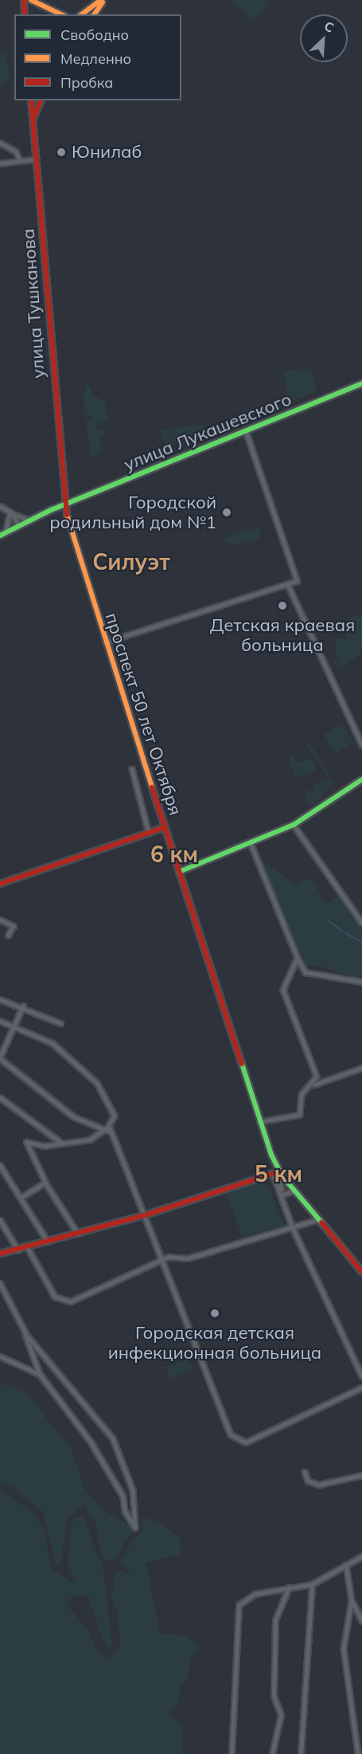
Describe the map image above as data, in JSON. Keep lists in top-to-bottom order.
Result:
{
  "streets": {
    "main road": ["улица Тушканова", "улица Лукашевского", "проспект 50 лет Октября"]
  },
  "crossings": [
    ["улица Тушканова", "улица Лукашевского"],
    ["улица Тушканова", "проспект 50 лет Октября"],
    ["улица Лукашевского", "проспект 50 лет Октября"]
  ],
  "districts": ["Силуэт", "6 км", "5 км"],
  "places": [
    "Юнилаб",
    "Городской родильный дом №1",
    "Детская краевая больница",
    "Городская детская инфекционная больница"
  ],
  "legend": ["Свободно", "Медленно", "Пробка"],
  "north": "top right"
}
